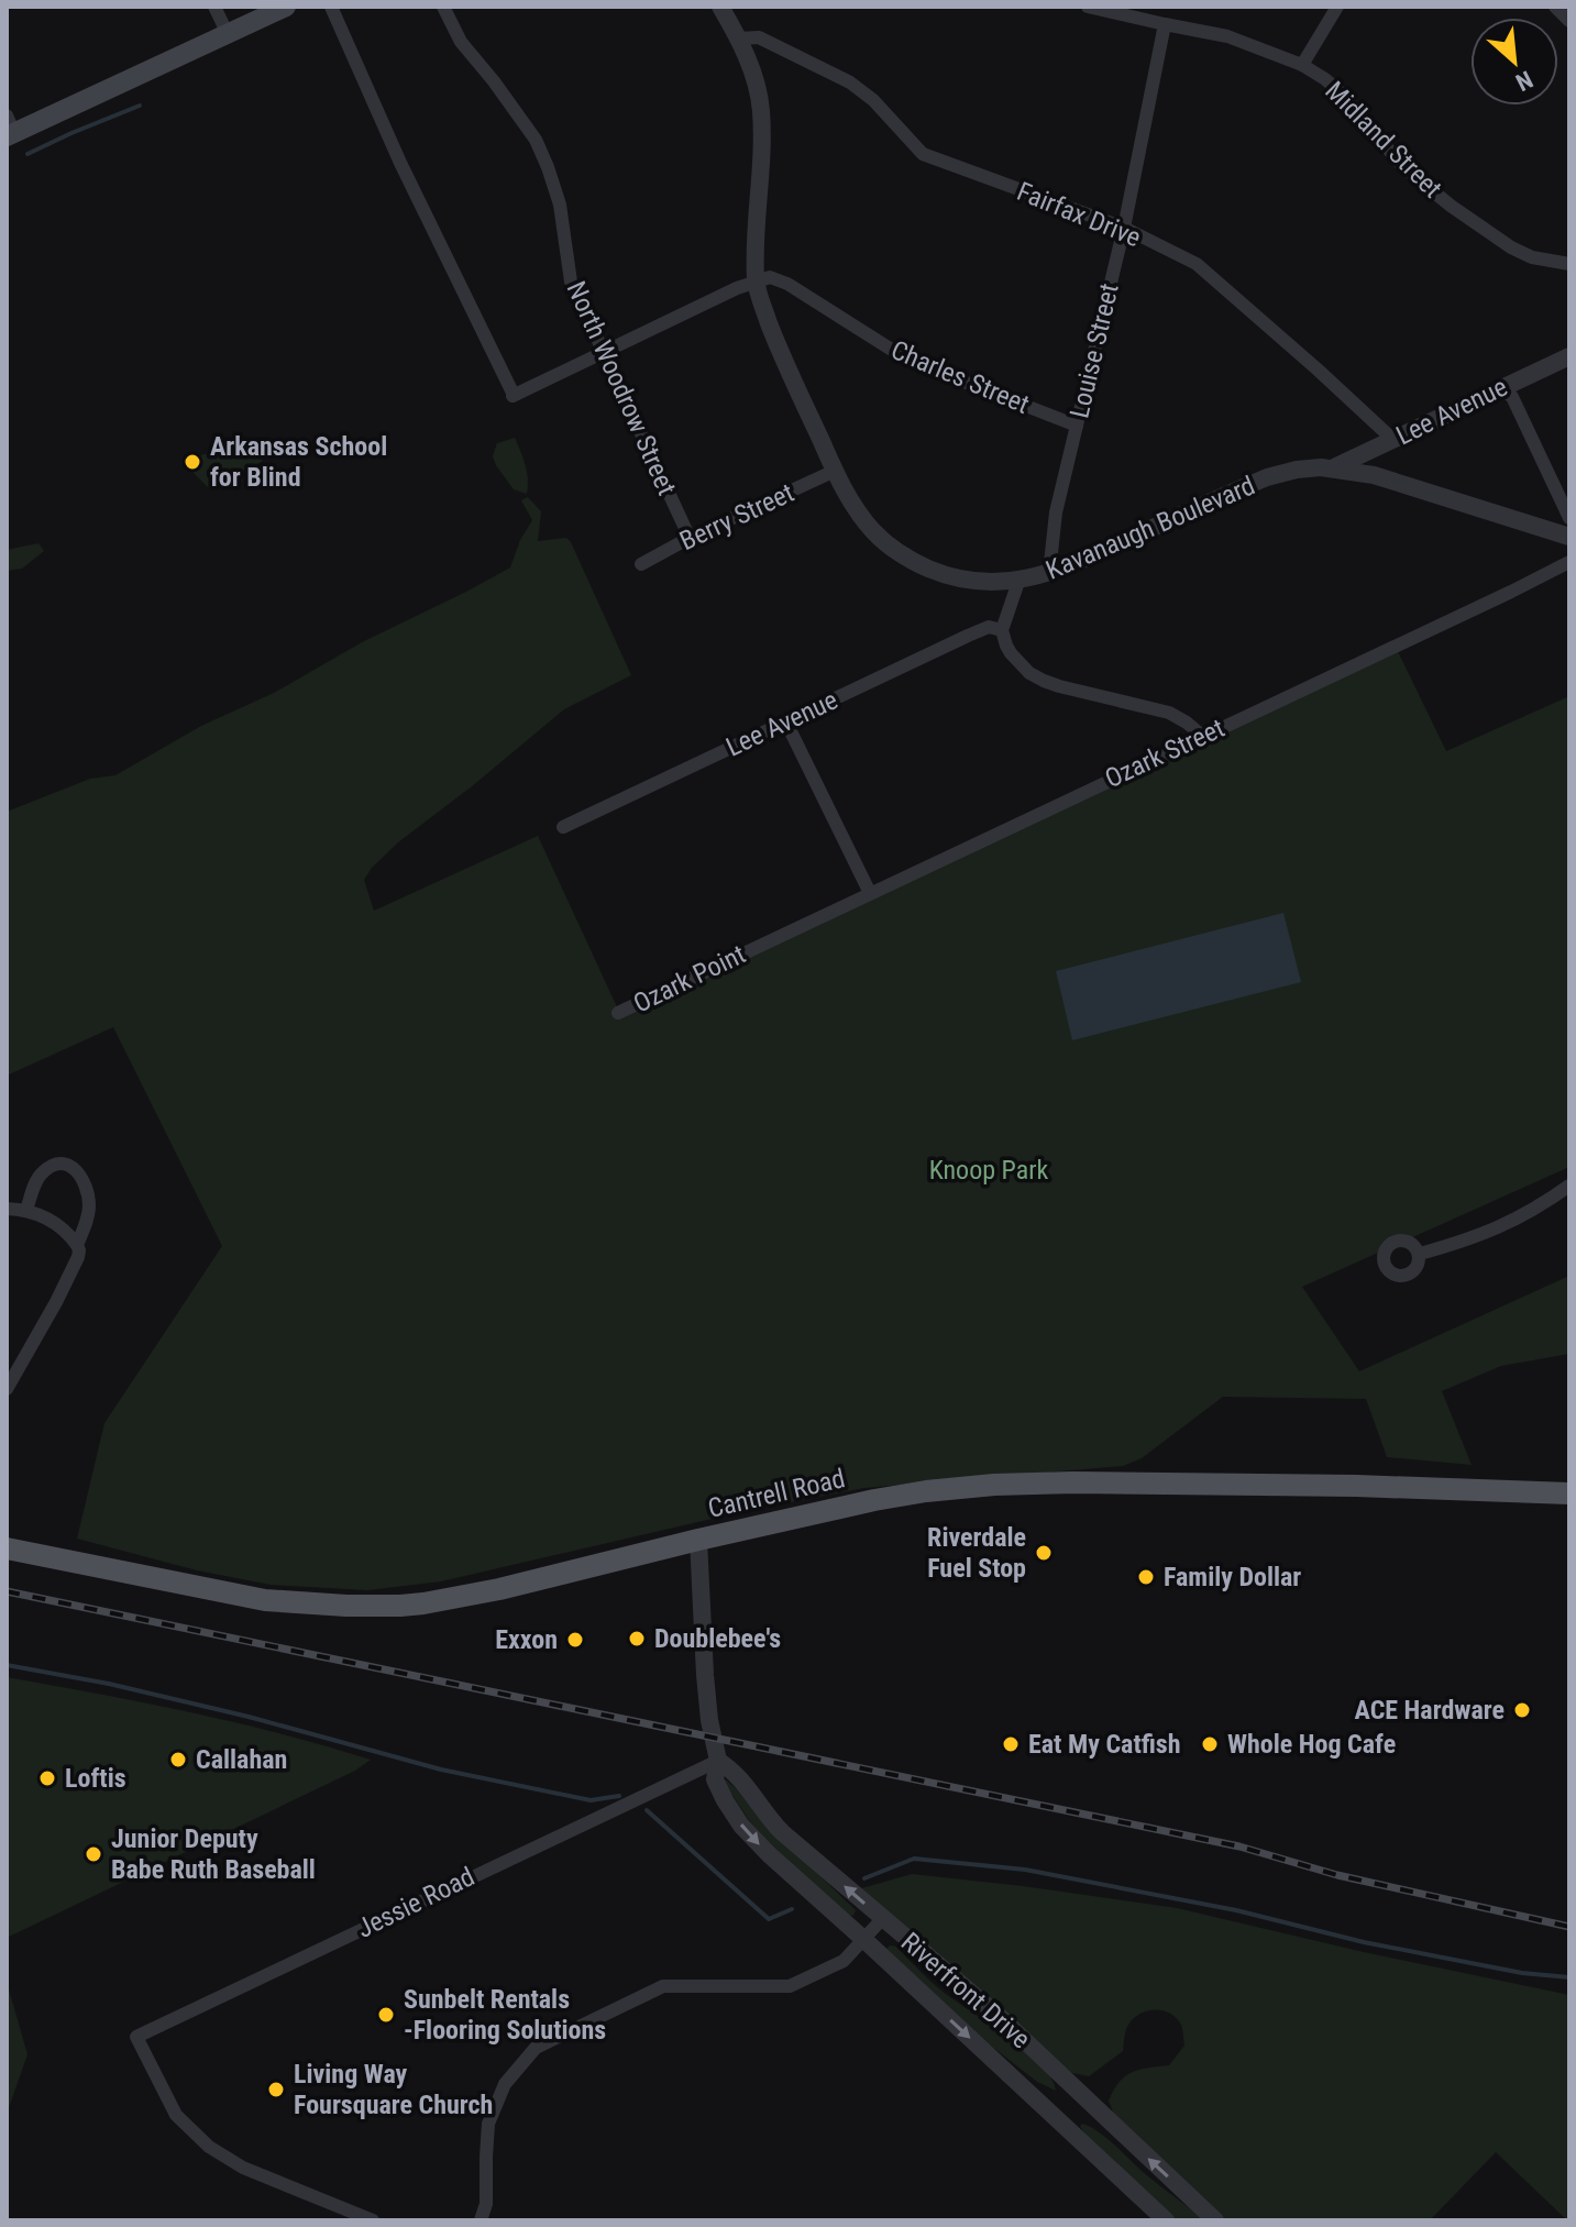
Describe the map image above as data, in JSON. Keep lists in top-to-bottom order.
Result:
{
  "streets": {
    "main road": ["Cantrell Road"],
    "street": [
      "Midland Street",
      "Fairfax Drive",
      "Louise Street",
      "Charles Street",
      "North Woodrow Street",
      "Lee Avenue",
      "Berry Street",
      "Kavanaugh Boulevard",
      "Ozark Street",
      "Ozark Point",
      "Jessie Road",
      "Riverfront Drive"
    ]
  },
  "crossings": [
    ["Midland Street", "Louise Street"],
    ["Fairfax Drive", "Louise Street"],
    ["Fairfax Drive", "Lee Avenue"],
    ["Fairfax Drive", "Kavanaugh Boulevard"],
    ["Louise Street", "Charles Street"],
    ["Louise Street", "Kavanaugh Boulevard"],
    ["Charles Street", "Kavanaugh Boulevard"],
    ["North Woodrow Street", "Berry Street"],
    ["Lee Avenue", "Kavanaugh Boulevard"],
    ["Berry Street", "Kavanaugh Boulevard"],
    ["Ozark Street", "Ozark Point"],
    ["Cantrell Road", "Riverfront Drive"],
    ["Jessie Road", "Riverfront Drive"]
  ],
  "parks": ["Knoop Park"],
  "places": [
    "Arkansas School for Blind",
    "Riverdale Fuel Stop",
    "Family Dollar",
    "Doublebee's",
    "Exxon",
    "ACE Hardware",
    "Eat My Catfish",
    "Whole Hog Cafe",
    "Callahan",
    "Loftis",
    "Junior Deputy Babe Ruth Baseball",
    "Sunbelt Rentals -Flooring Solutions",
    "Living Way Foursquare Church"
  ],
  "north": "bottom right"
}
